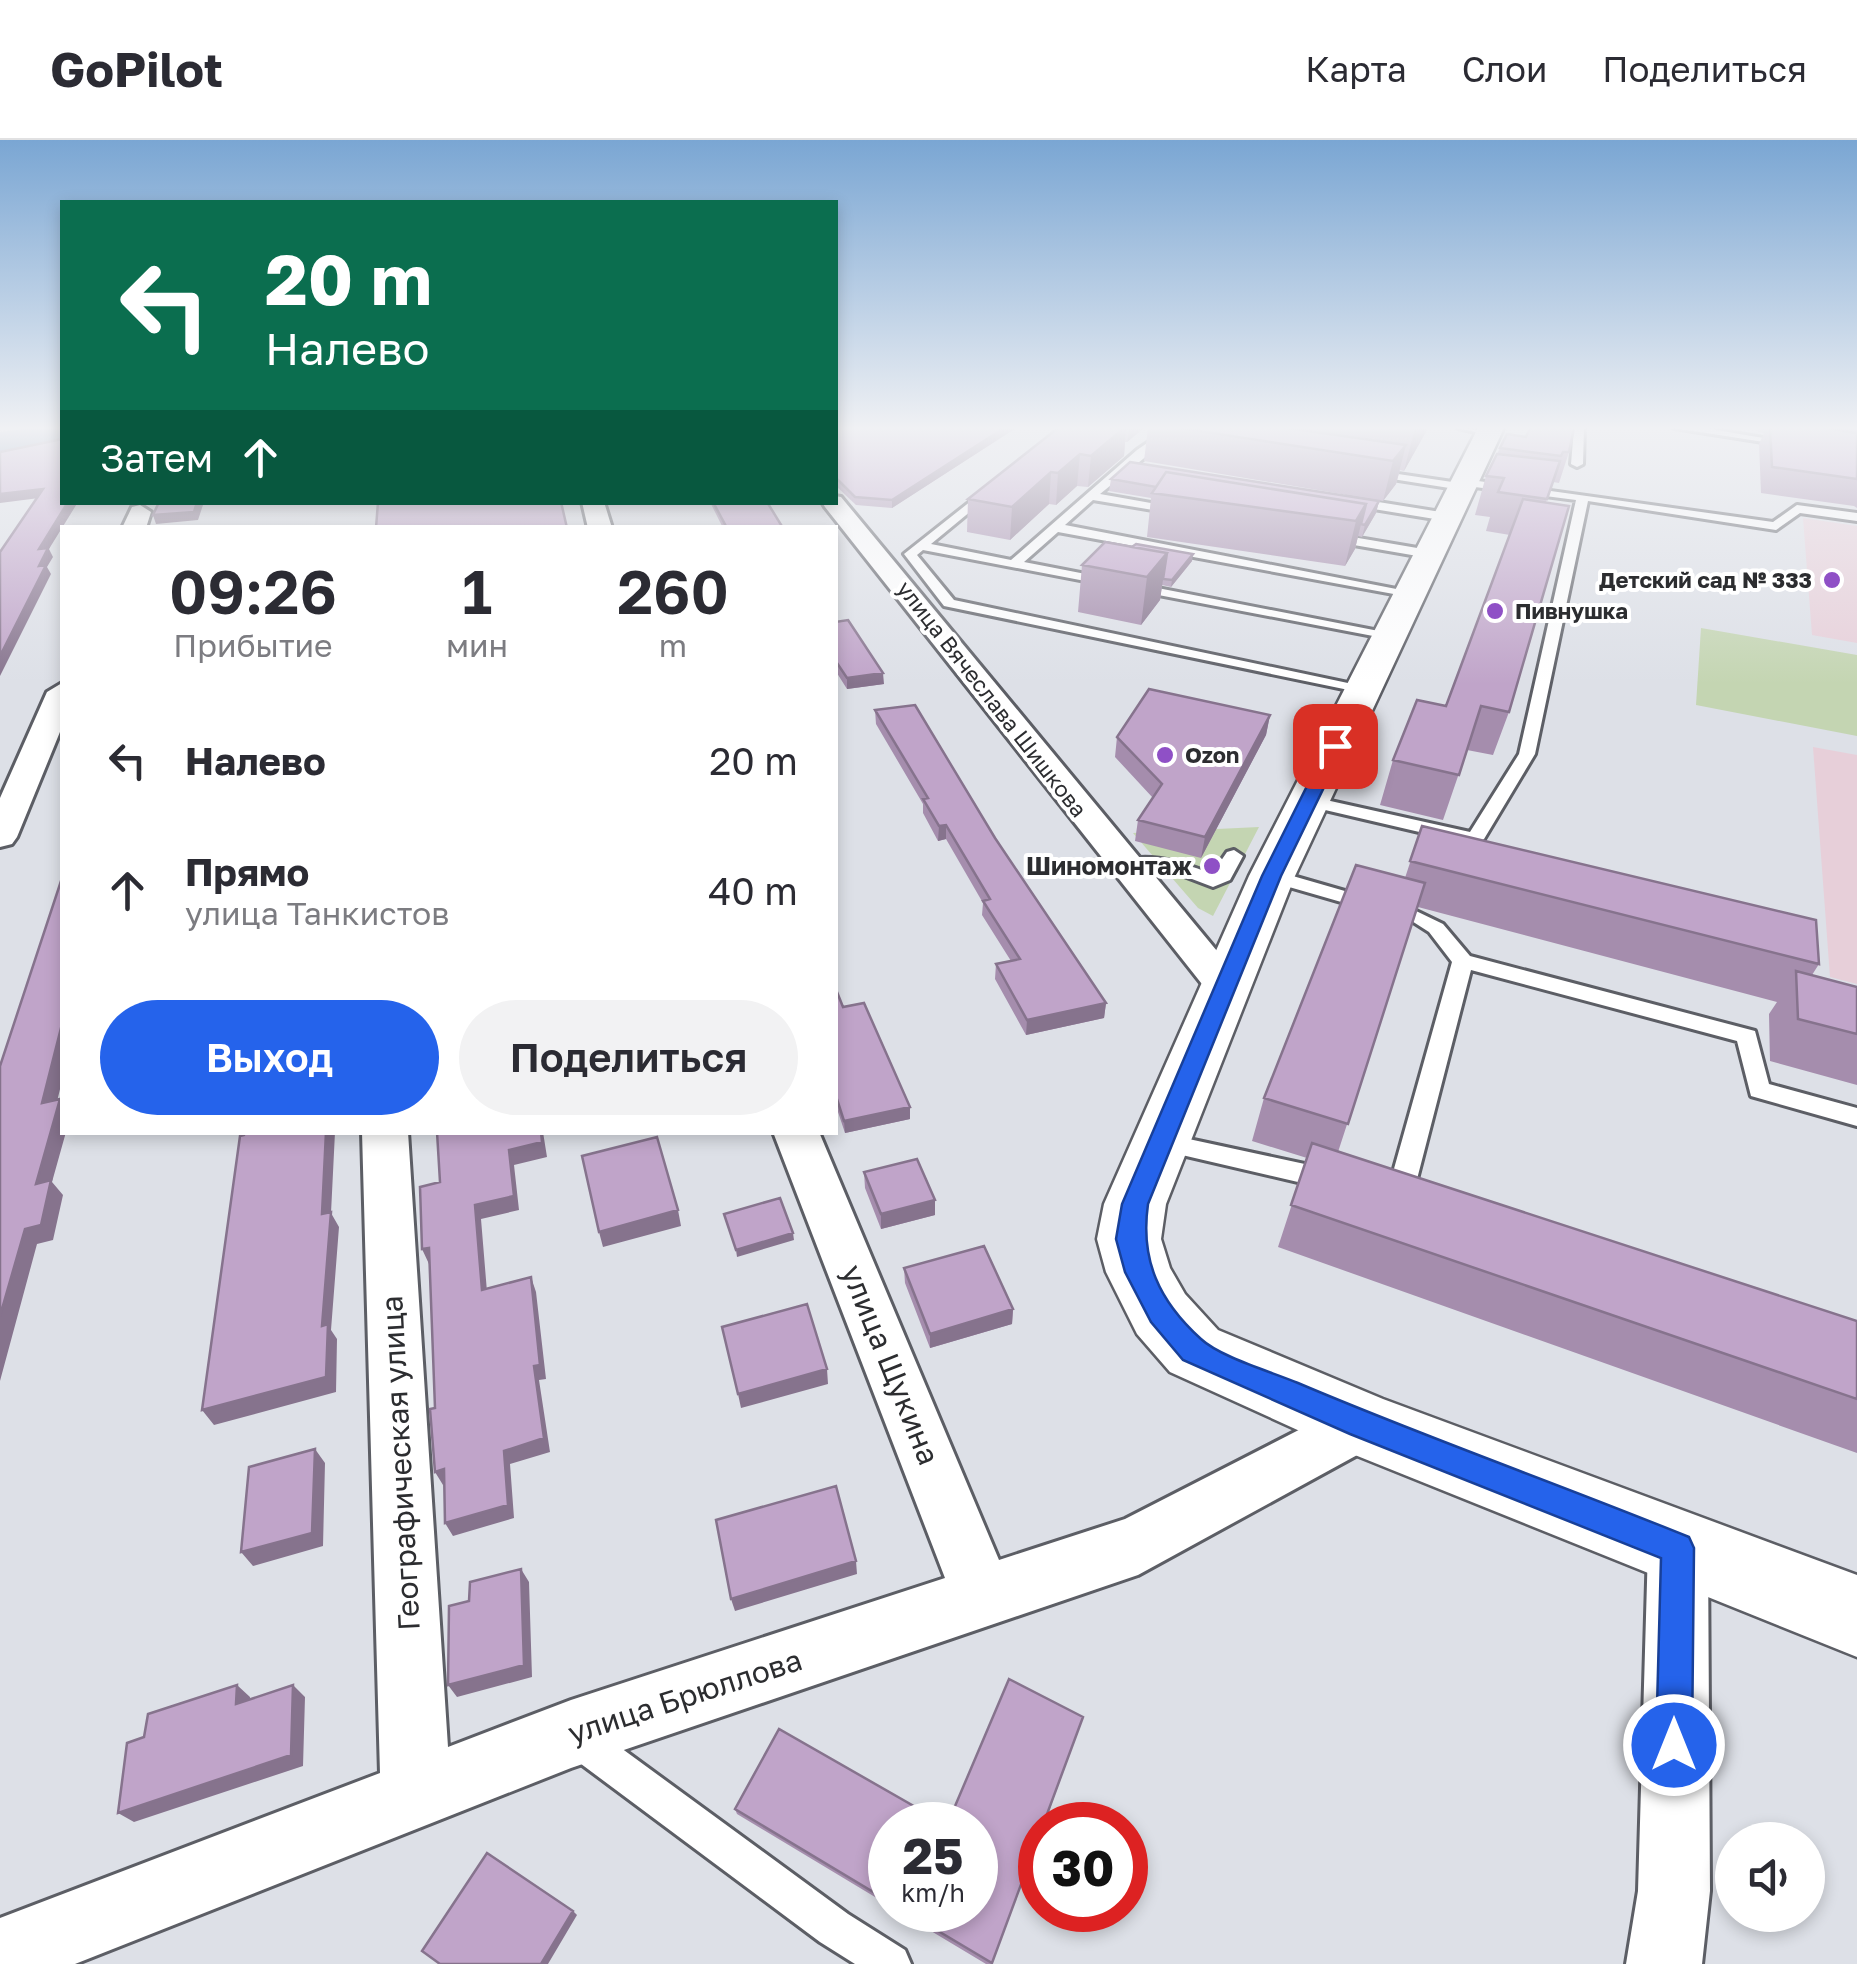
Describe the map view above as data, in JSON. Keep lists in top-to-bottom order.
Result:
{
  "streets": {
    "street": [
      "улица Вячеслава Шишкова",
      "улица Щукина",
      "Географическая улица",
      "улица Брюллова"
    ]
  },
  "crossings": [
    ["улица Щукина", "улица Брюллова"],
    ["Географическая улица", "улица Брюллова"]
  ],
  "places": [
    "Детский сад № 333",
    "Пивнушка",
    "Ozon",
    "Шиномонтаж"
  ],
  "page": {
    "header": "GoPilot",
    "nav": ["Карта", "Слои", "Поделиться"],
    "turn": ["20 m", "Налево"],
    "then": "Затем",
    "eta": [
      "09:26",
      "Прибытие",
      "1",
      "мин",
      "260",
      "m"
    ],
    "list": [
      {
        "name": "Налево",
        "value": "20 m"
      },
      {
        "name": "Прямо",
        "note": "улица Танкистов",
        "value": "40 m"
      }
    ],
    "buttons": ["Выход", "Поделиться"],
    "speed": "25 km/h",
    "limit": "30"
  }
}
